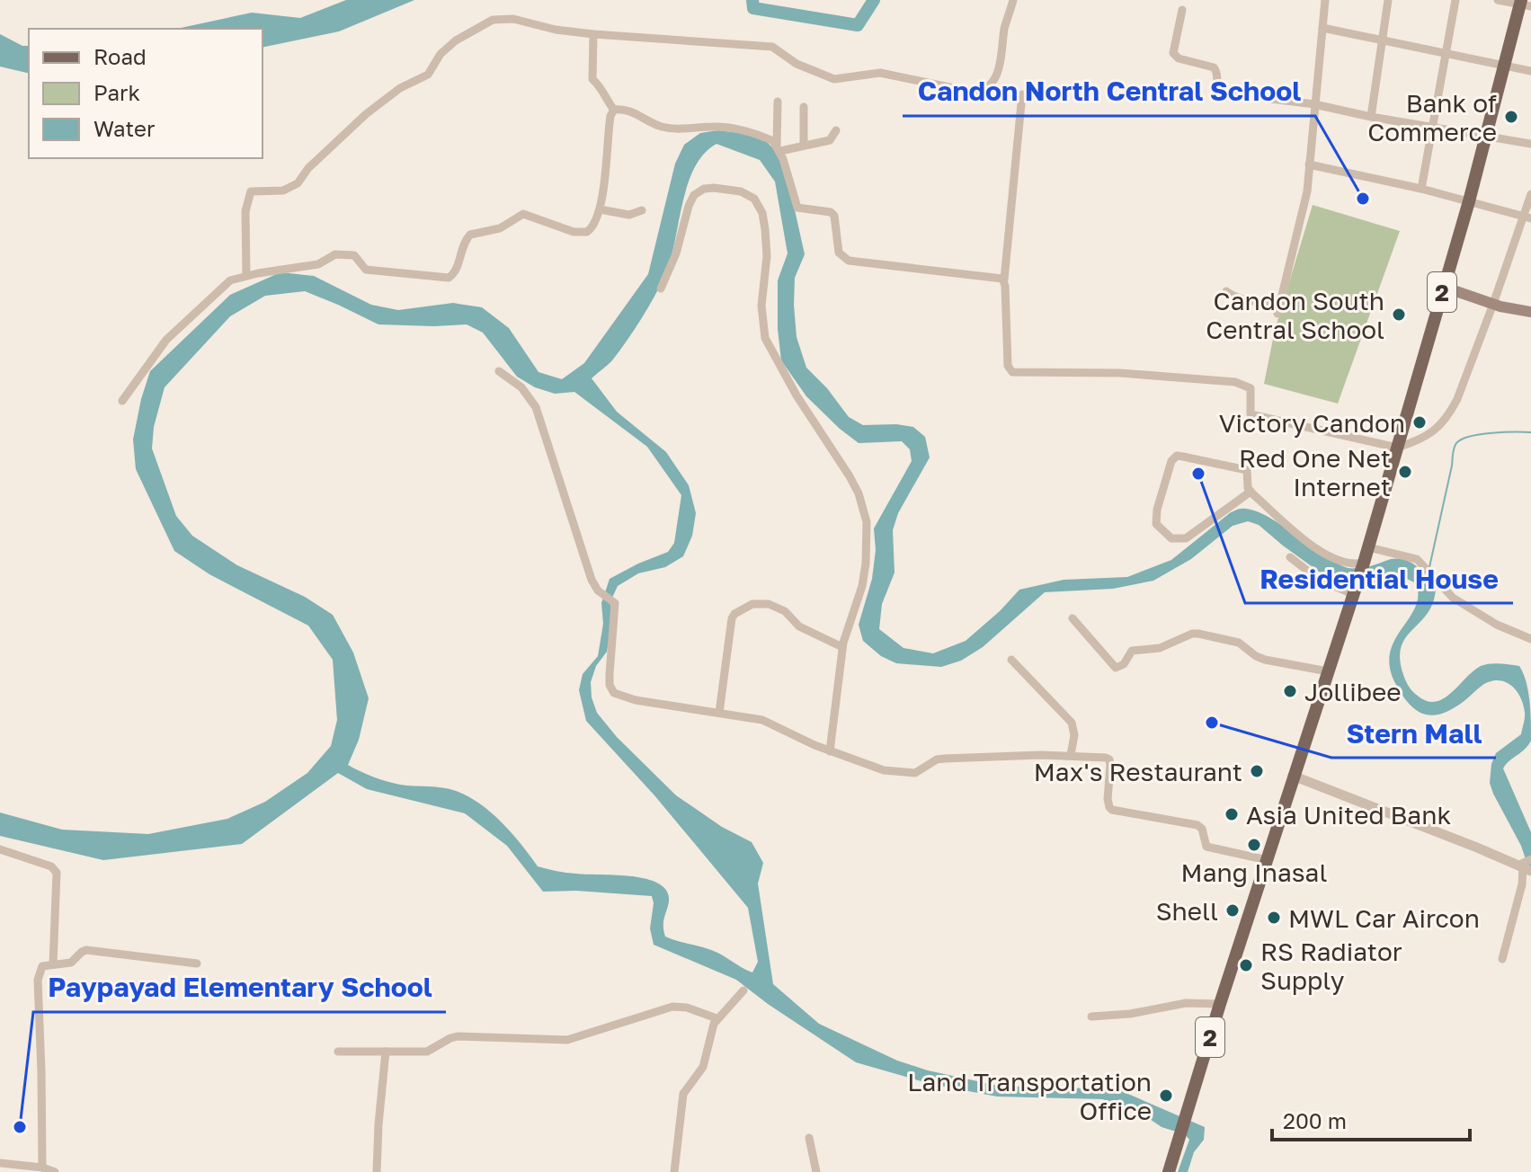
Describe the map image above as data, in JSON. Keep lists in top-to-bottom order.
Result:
{
  "streets": {
    "main road": ["2"]
  },
  "places": [
    "Bank of Commerce",
    "Candon North Central School",
    "Candon South Central School",
    "Victory Candon",
    "Red One Net Internet",
    "Residential House",
    "Jollibee",
    "Stern Mall",
    "Max's Restaurant",
    "Asia United Bank",
    "Mang Inasal",
    "Shell",
    "MWL Car Aircon",
    "RS Radiator Supply",
    "Land Transportation Office",
    "Paypayad Elementary School"
  ],
  "legend": ["Road", "Park", "Water"],
  "scale_bar": "200 m"
}
